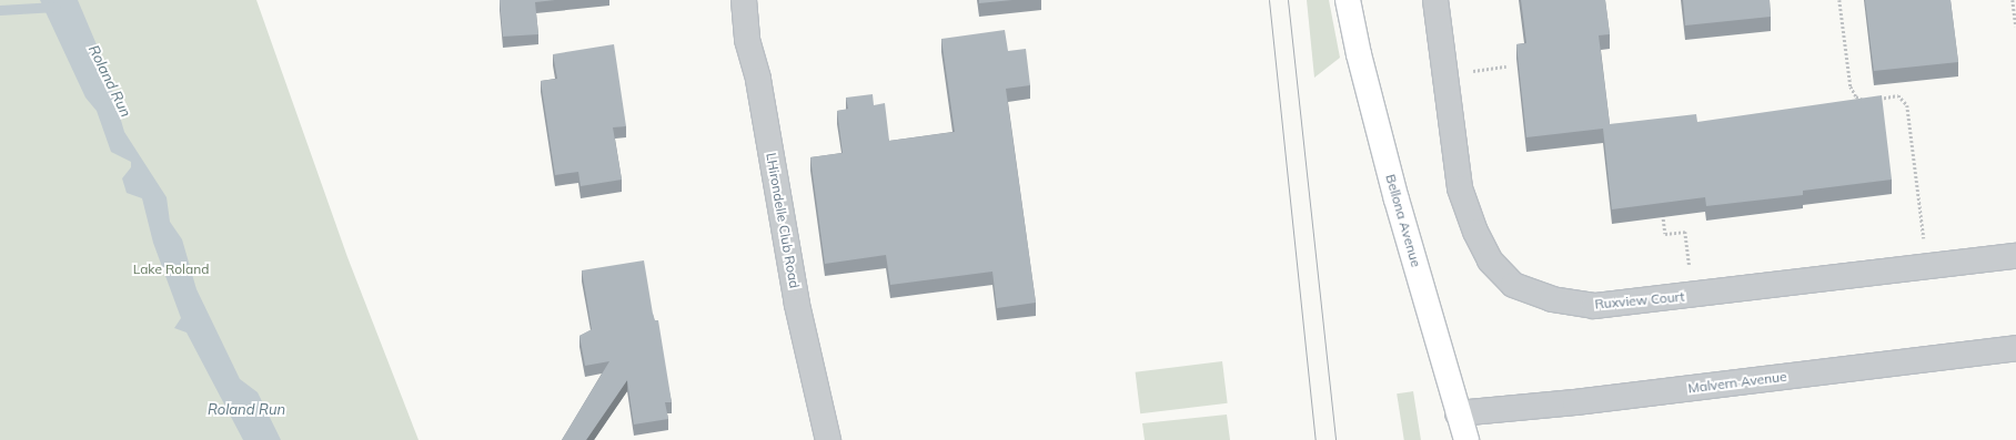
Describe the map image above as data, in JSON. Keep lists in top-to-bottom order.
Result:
{
  "streets": {
    "main road": ["Bellona Avenue"],
    "street": ["LHirondelle Club Road", "Ruxview Court", "Malvern Avenue"]
  },
  "crossings": [
    ["Bellona Avenue", "Malvern Avenue"]
  ],
  "water": ["Roland Run"],
  "parks": ["Lake Roland"]
}
